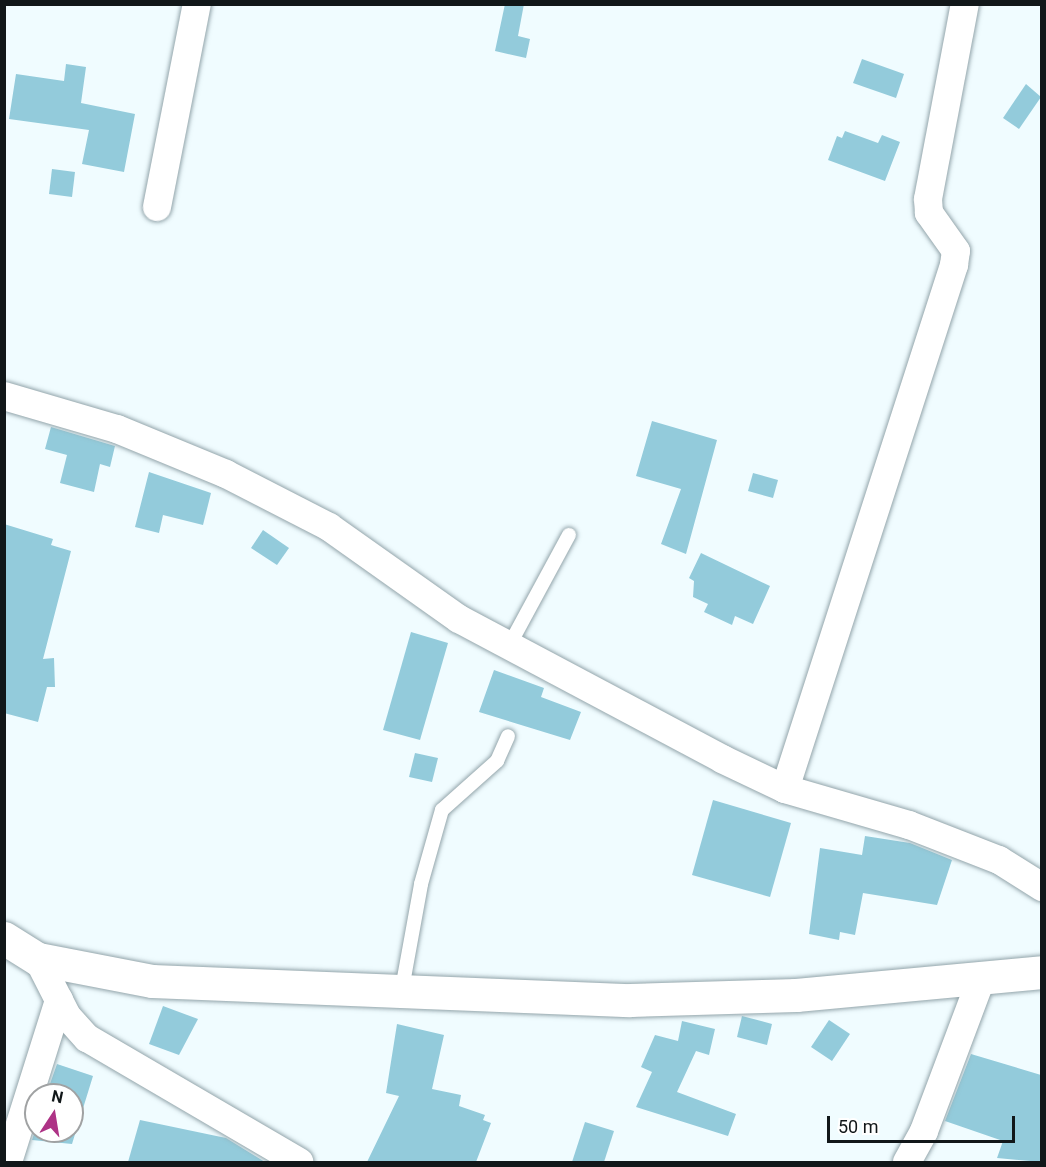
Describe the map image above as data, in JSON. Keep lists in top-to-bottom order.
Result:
{
  "scale_bar": "50 m",
  "north": "top"
}
